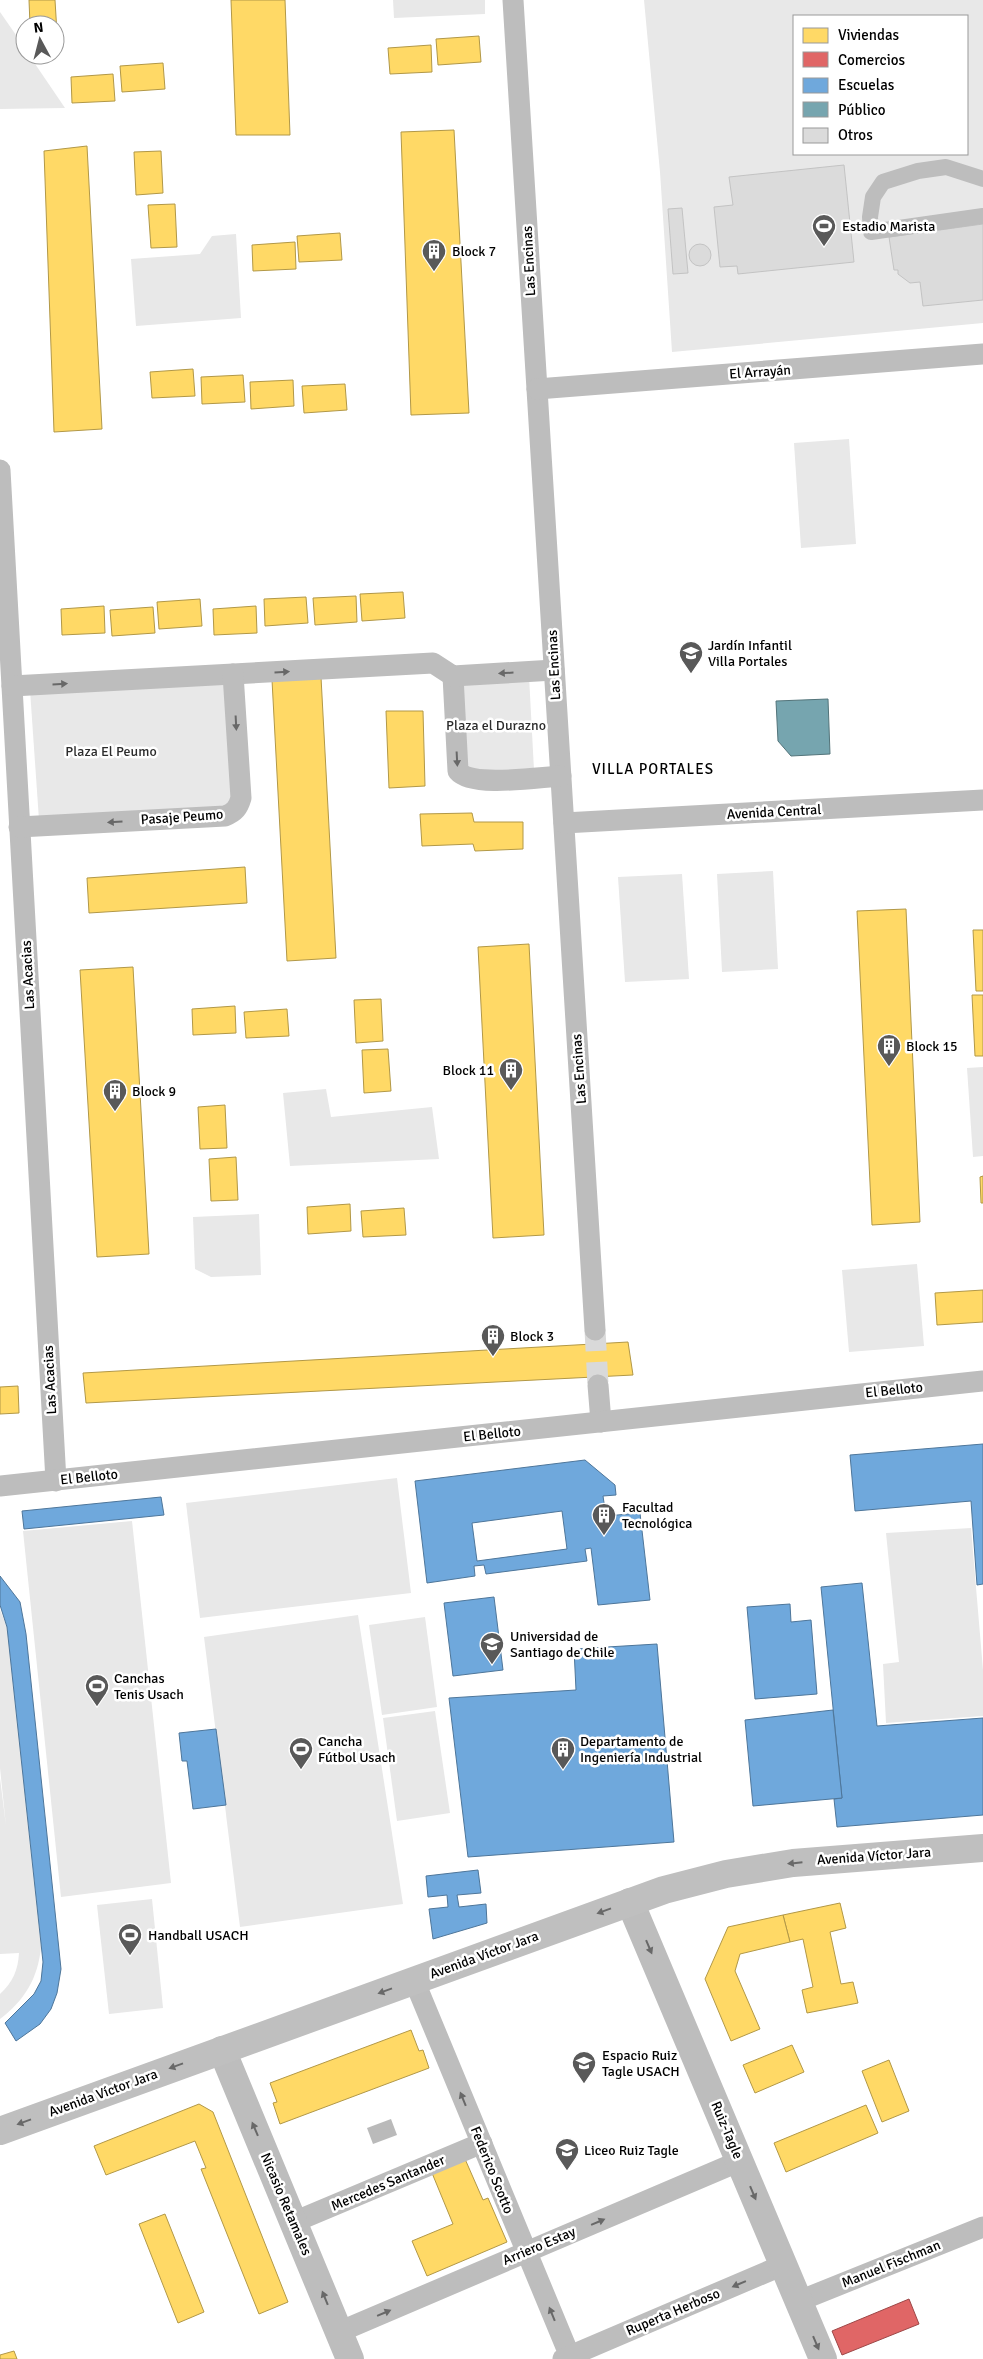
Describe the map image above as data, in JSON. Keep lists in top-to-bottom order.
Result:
{
  "streets": {
    "main road": ["Avenida Víctor Jara"],
    "street": [
      "Las Encinas",
      "El Arrayán",
      "Avenida Central",
      "Pasaje Peumo",
      "Las Acacias",
      "El Belloto",
      "Ruiz-Tagle",
      "Federico Scotto",
      "Mercedes Santander",
      "Nicasio Retamales",
      "Arriero Estay",
      "Manuel Fischman",
      "Ruperta Herboso"
    ]
  },
  "crossings": [
    ["Las Encinas", "El Arrayán"],
    ["Las Encinas", "Avenida Central"],
    ["Pasaje Peumo", "Las Acacias"],
    ["Las Acacias", "El Belloto"],
    ["Avenida Víctor Jara", "Ruiz-Tagle"],
    ["Avenida Víctor Jara", "Federico Scotto"],
    ["Avenida Víctor Jara", "Nicasio Retamales"],
    ["Ruiz-Tagle", "Arriero Estay"],
    ["Ruiz-Tagle", "Manuel Fischman"],
    ["Ruiz-Tagle", "Ruperta Herboso"],
    ["Federico Scotto", "Mercedes Santander"],
    ["Federico Scotto", "Arriero Estay"],
    ["Federico Scotto", "Ruperta Herboso"],
    ["Mercedes Santander", "Nicasio Retamales"],
    ["Nicasio Retamales", "Arriero Estay"]
  ],
  "one_way": [
    "Avenida Víctor Jara",
    "Ruiz-Tagle",
    "Federico Scotto",
    "Nicasio Retamales",
    "Arriero Estay",
    "Ruperta Herboso"
  ],
  "districts": ["VILLA PORTALES"],
  "parks": ["Plaza el Durazno", "Plaza El Peumo"],
  "places": {
    "sports": [
      "Estadio Marista",
      "Canchas Tenis Usach",
      "Cancha Fútbol Usach",
      "Handball USACH"
    ],
    "building": [
      "Block 7",
      "Block 15",
      "Block 11",
      "Block 9",
      "Block 3",
      "Facultad Tecnológica",
      "Departamento de Ingeniería Industrial"
    ],
    "school or university": [
      "Jardín Infantil Villa Portales",
      "Universidad de Santiago de Chile",
      "Espacio Ruiz Tagle USACH",
      "Liceo Ruiz Tagle"
    ]
  },
  "legend": [
    "Viviendas",
    "Comercios",
    "Escuelas",
    "Público",
    "Otros"
  ],
  "north": "top"
}
